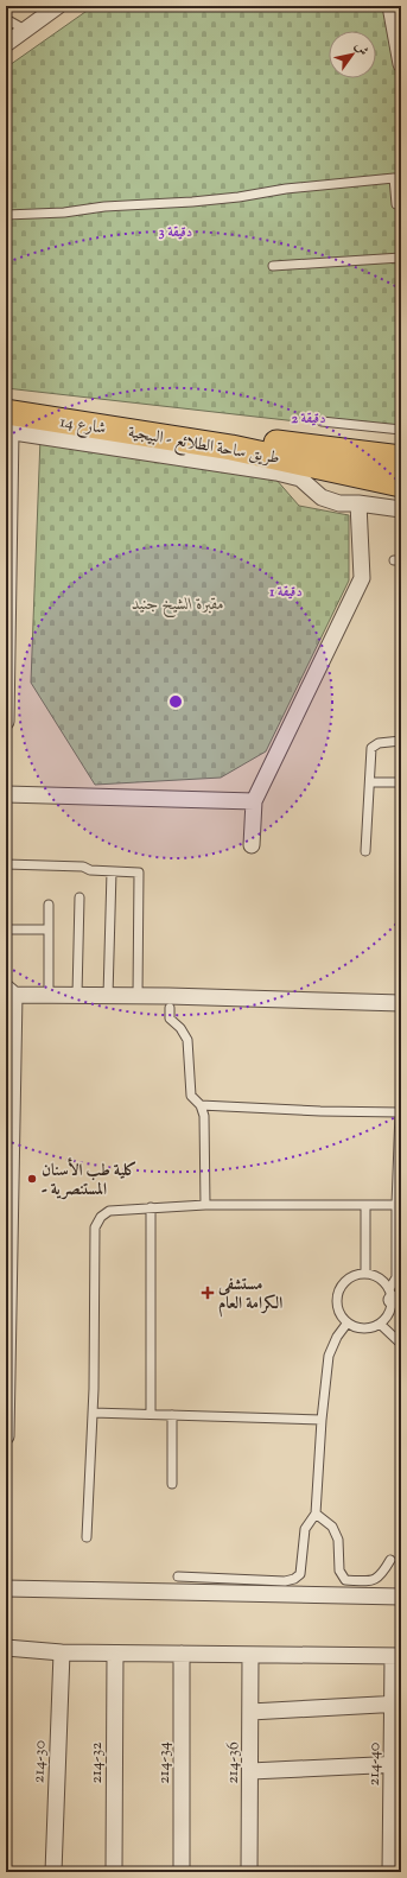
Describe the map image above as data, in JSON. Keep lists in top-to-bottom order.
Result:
{
  "streets": {
    "main road": ["طريق ساحة الطلائع - البيجية"],
    "street": [
      "شارع 14",
      "214-30",
      "214-32",
      "214-34",
      "214-36",
      "214-40"
    ]
  },
  "crossings": [
    ["شارع 14", "طريق ساحة الطلائع - البيجية"]
  ],
  "parks": ["مقبرة الشيخ جنيد"],
  "places": {
    "other": ["كلية طب الأسنان - المستنصرية"],
    "health": ["مستشفى الكرامة العام"]
  },
  "north": "top right",
  "rings": ["3 دقيقة", "2 دقيقة", "1 دقيقة"]
}
